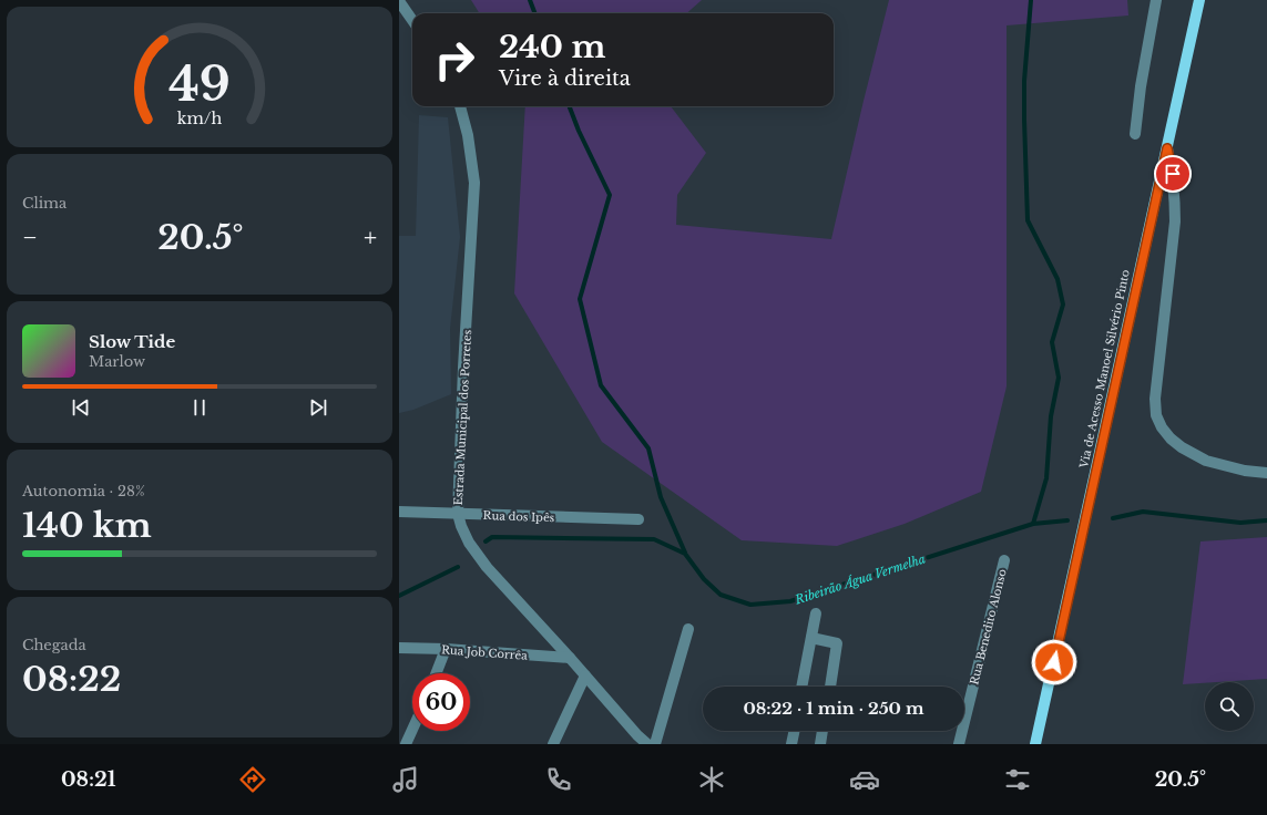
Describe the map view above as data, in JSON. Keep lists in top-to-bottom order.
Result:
{
  "streets": {
    "main road": ["Via de Acesso Manoel Silvério Pinto"],
    "street": [
      "Estrada Municipal dos Porretes",
      "Rua dos Ipês",
      "Rua Benedito Alonso",
      "Rua Job Corrêa"
    ]
  },
  "crossings": [
    ["Estrada Municipal dos Porretes", "Rua dos Ipês"],
    ["Estrada Municipal dos Porretes", "Rua Job Corrêa"]
  ],
  "water": ["Ribeirão Água Vermelha"],
  "page": {
    "turn": ["240 m", "Vire à direita"],
    "tile": [
      "Clima",
      ["Autonomia · 28%", "140 km"],
      ["Chegada", "08:22"]
    ],
    "heat": ["−", "20.5°", "+"],
    "song": ["Slow Tide", "Marlow"],
    "limit": "60",
    "trip": "08:22 · 1 min · 250 m",
    "tabs": ["08:21", "20.5°"],
    "gauge": ["49", "km/h"]
  }
}
